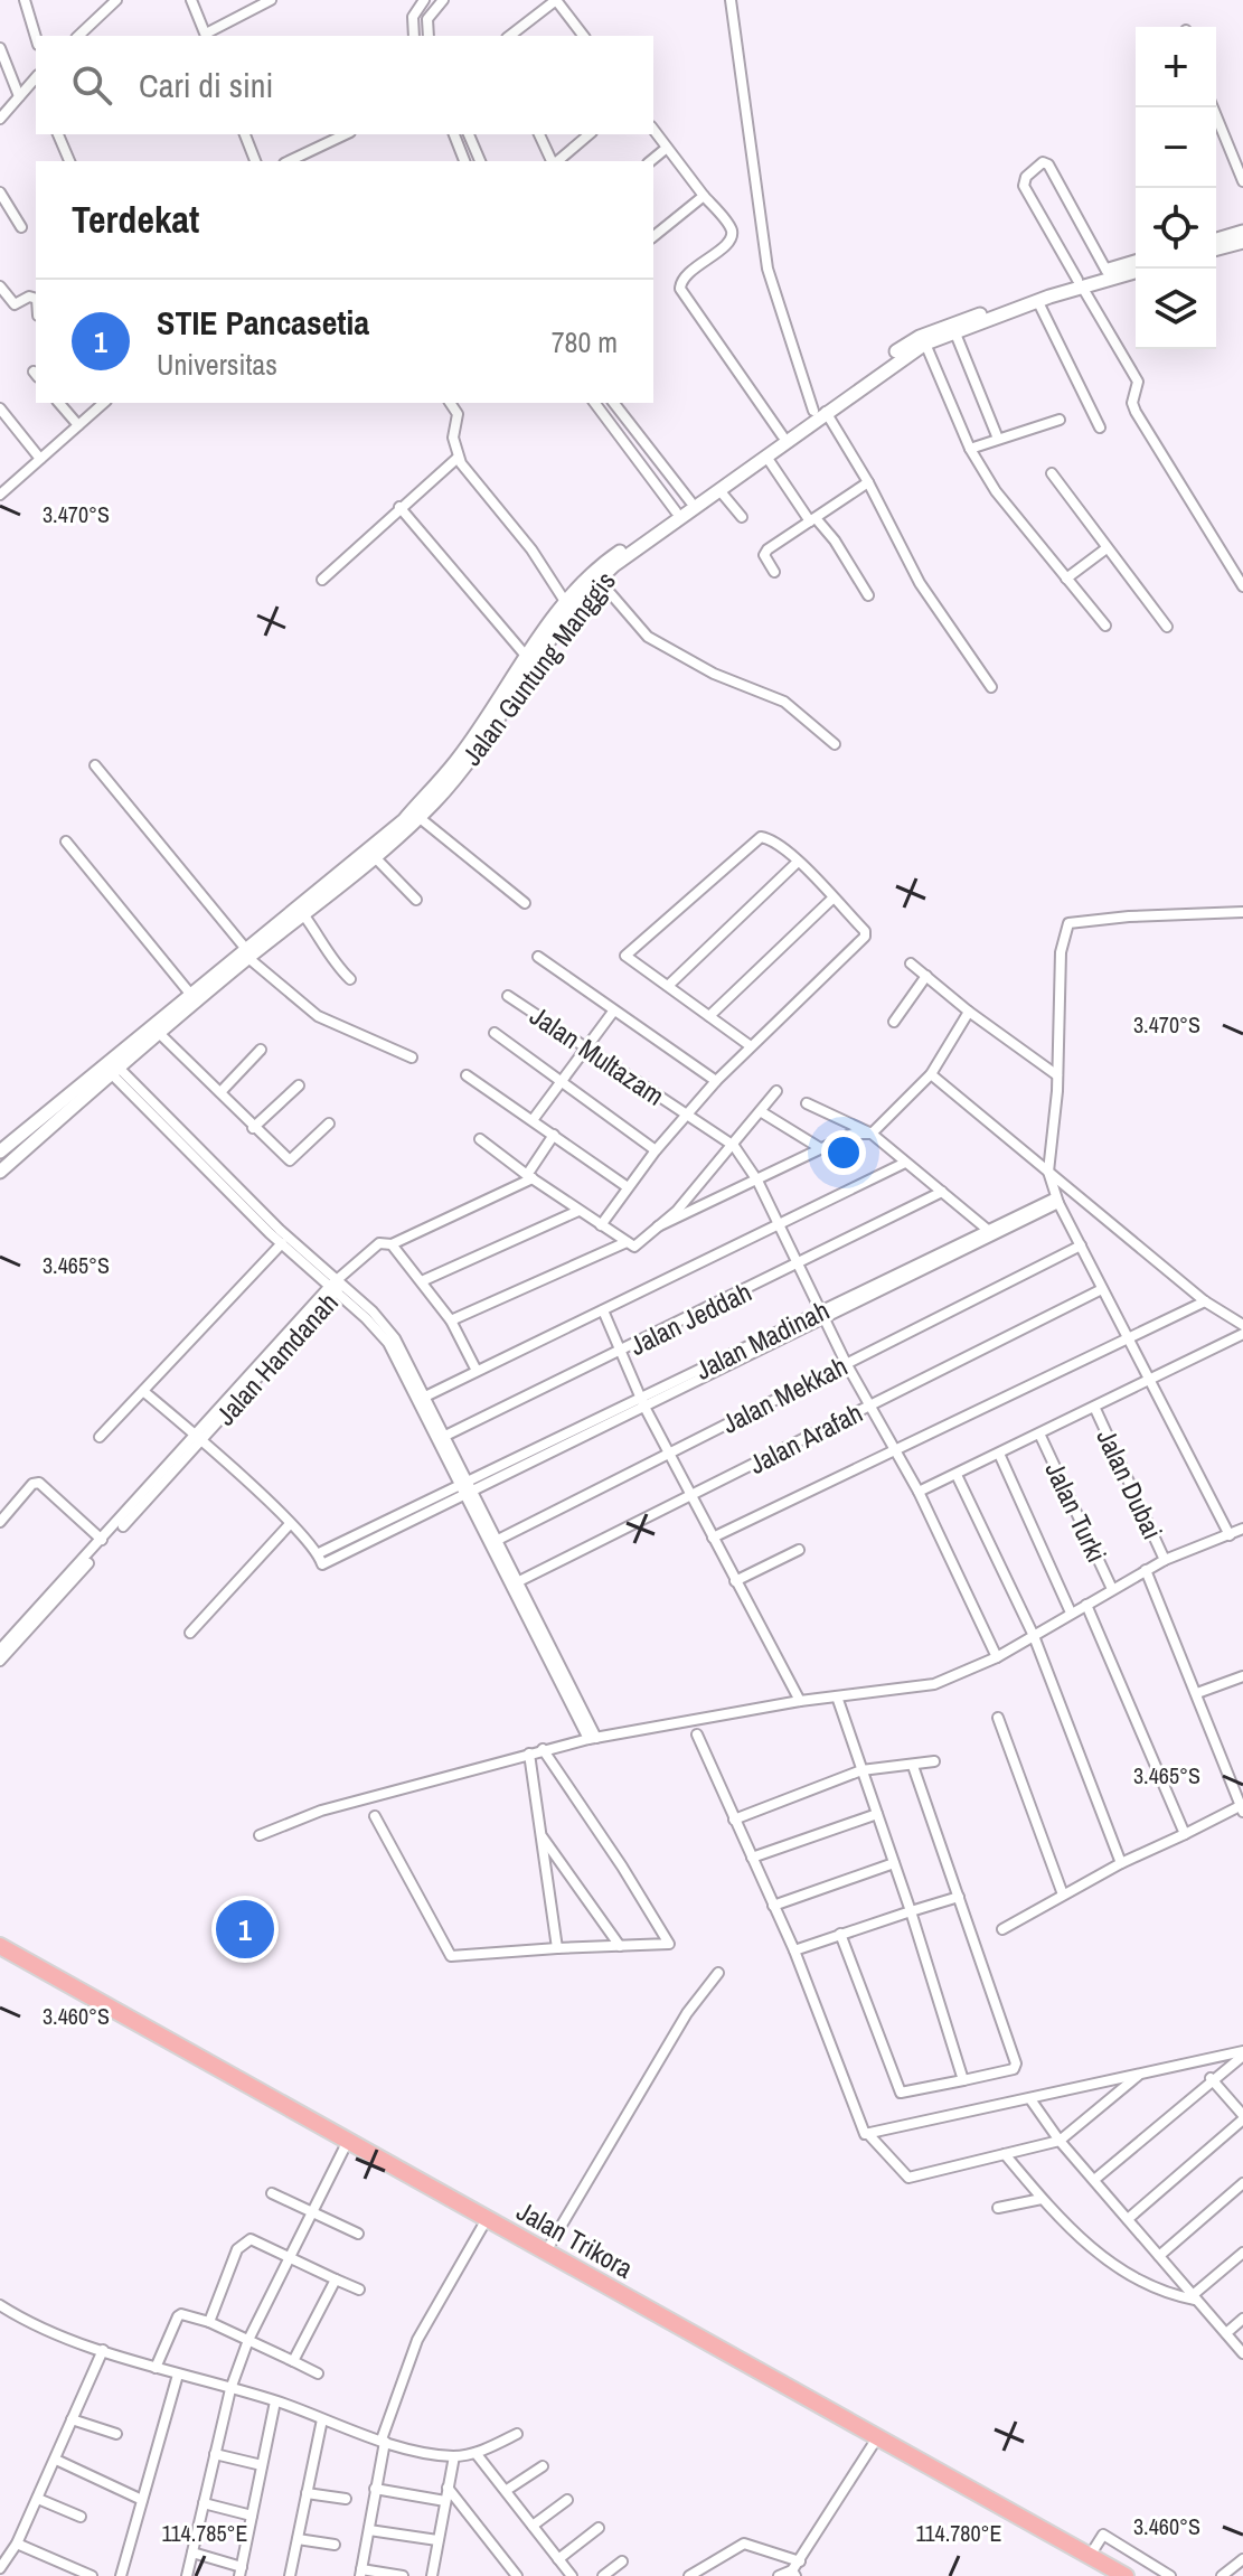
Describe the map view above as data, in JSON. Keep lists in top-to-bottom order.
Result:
{
  "streets": {
    "main road": ["Jalan Trikora"],
    "street": [
      "Jalan Guntung Manggis",
      "Jalan Multazam",
      "Jalan Jeddah",
      "Jalan Madinah",
      "Jalan Hamdanah",
      "Jalan Mekkah",
      "Jalan Arafah",
      "Jalan Dubai",
      "Jalan Turki"
    ]
  },
  "page": {
    "map_buttons": ["+", "−"],
    "search": "Cari di sini",
    "heading": "Terdekat",
    "list": [
      {
        "mark": "1",
        "name": "STIE Pancasetia",
        "note": "Universitas",
        "value": "780 m"
      }
    ],
    "pins": "1"
  },
  "coordinates": [
    "3.470°S",
    "3.465°S",
    "3.460°S",
    "114.785°E",
    "114.780°E"
  ]
}
